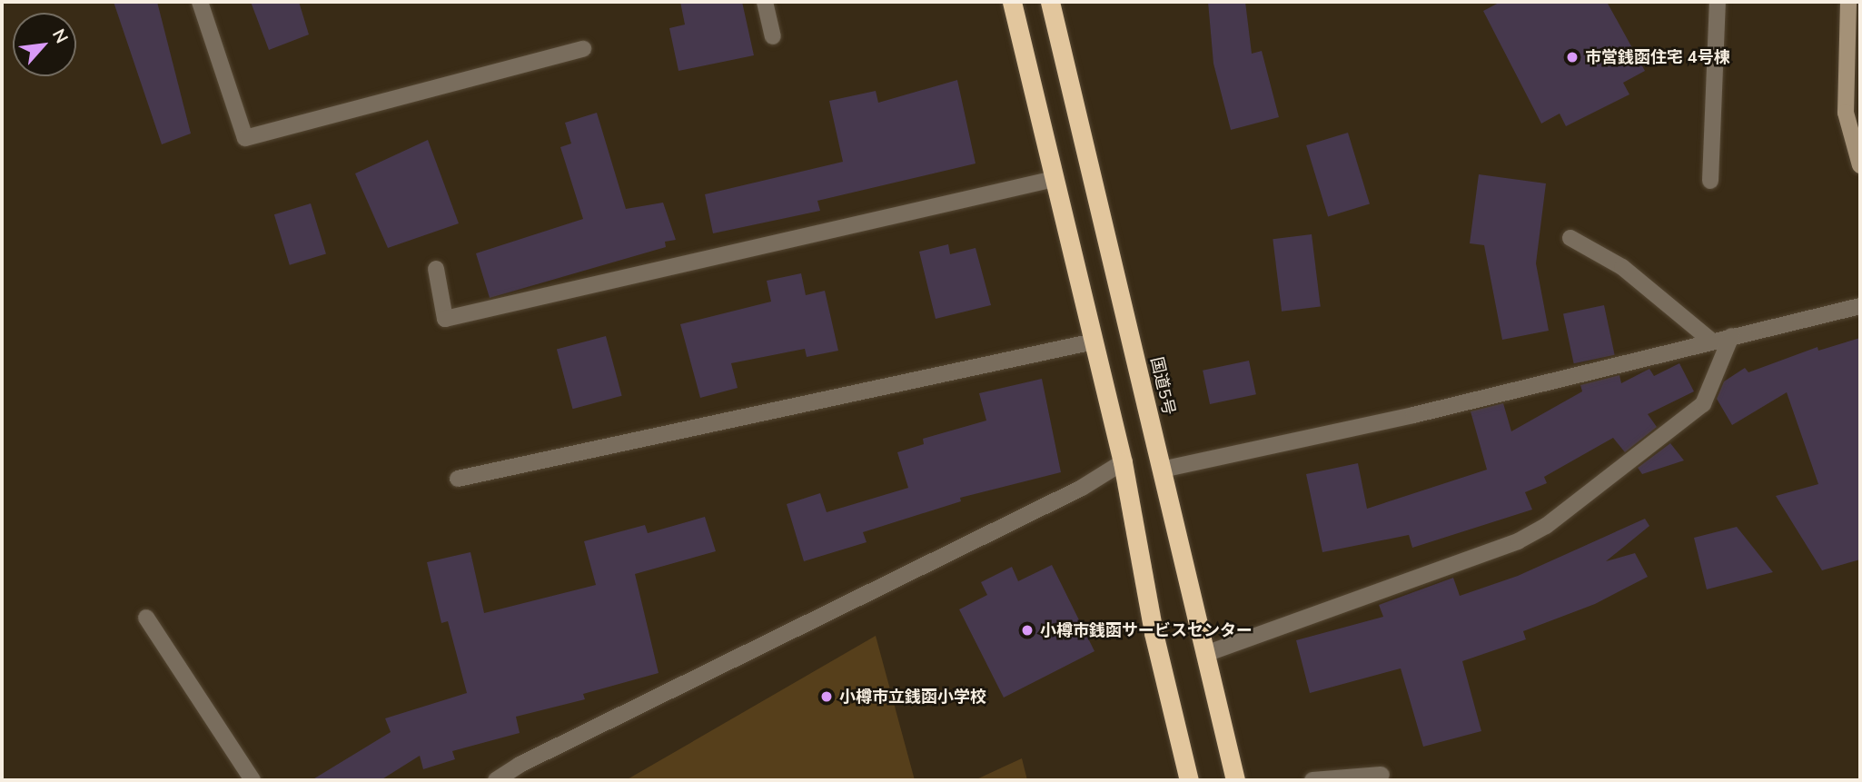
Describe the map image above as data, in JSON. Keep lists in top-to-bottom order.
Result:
{
  "streets": {
    "highway": ["国道5号"]
  },
  "places": ["市営銭函住宅 4号棟", "小樽市銭函サービスセンター", "小樽市立銭函小学校"],
  "north": "top right"
}
